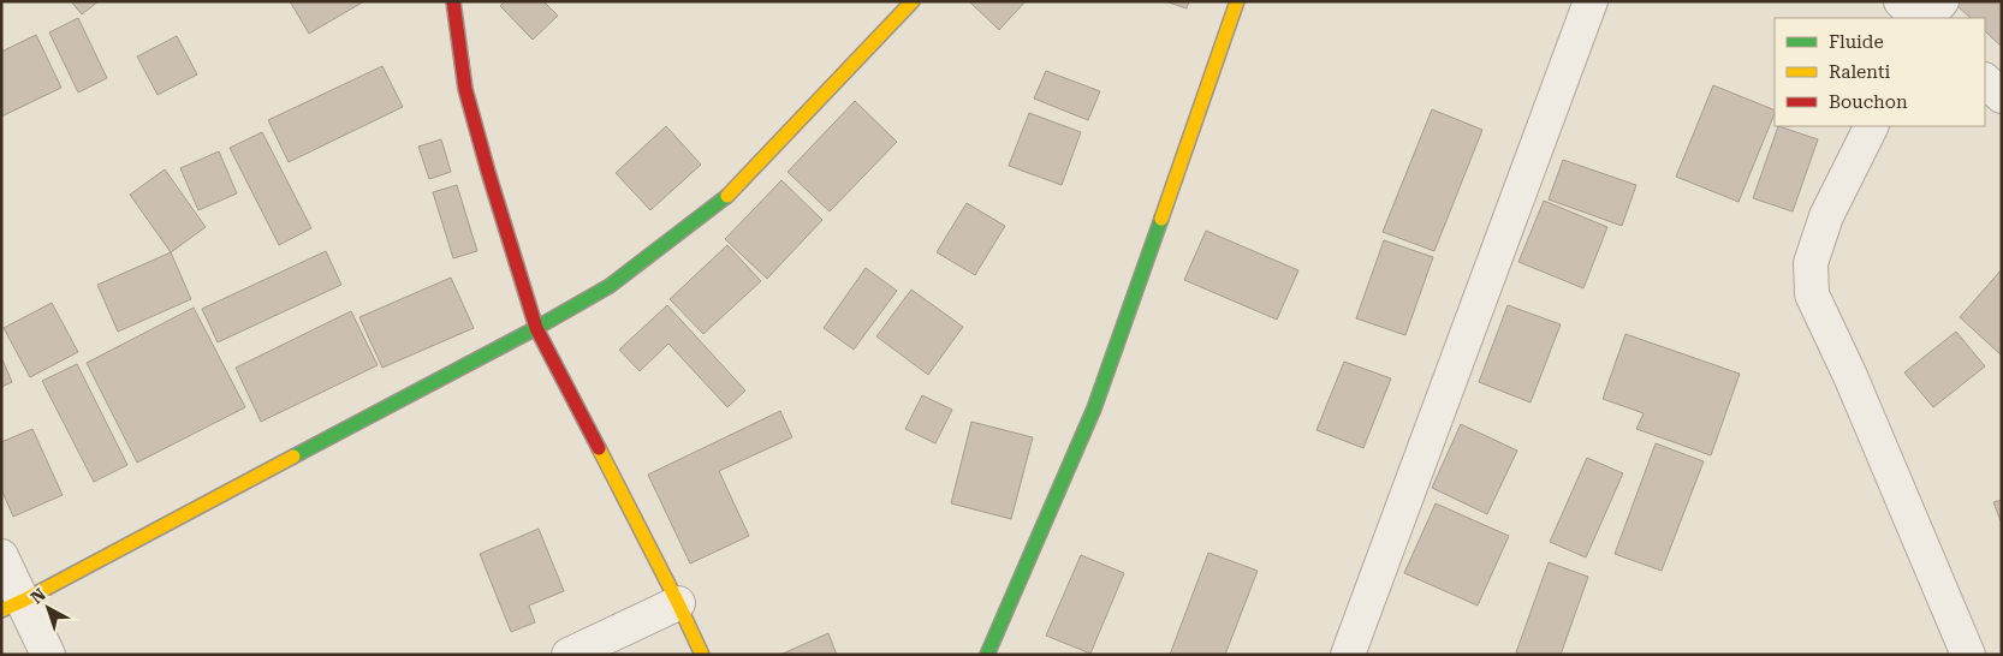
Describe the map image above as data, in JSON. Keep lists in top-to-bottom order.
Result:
{
  "legend": ["Fluide", "Ralenti", "Bouchon"],
  "north": "top left"
}
